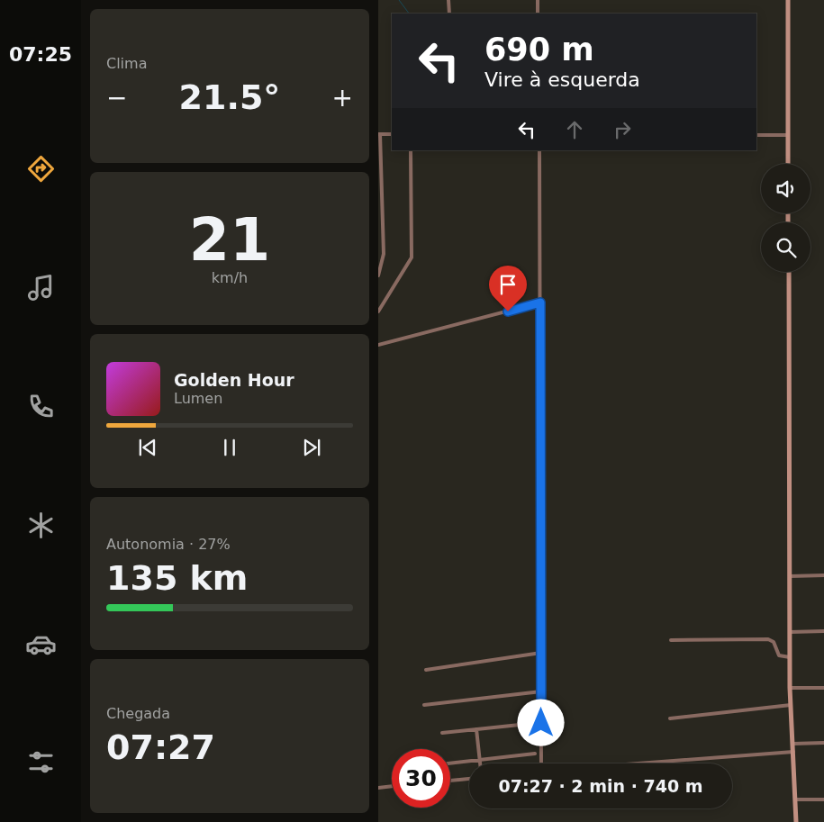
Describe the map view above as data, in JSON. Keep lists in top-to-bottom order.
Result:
{
  "page": {
    "tabs": "07:25",
    "tile": [
      "Clima",
      ["21", "km/h"],
      ["Autonomia · 27%", "135 km"],
      ["Chegada", "07:27"]
    ],
    "turn": ["690 m", "Vire à esquerda"],
    "heat": ["−", "21.5°", "+"],
    "song": ["Golden Hour", "Lumen"],
    "limit": "30",
    "trip": "07:27 · 2 min · 740 m"
  }
}
